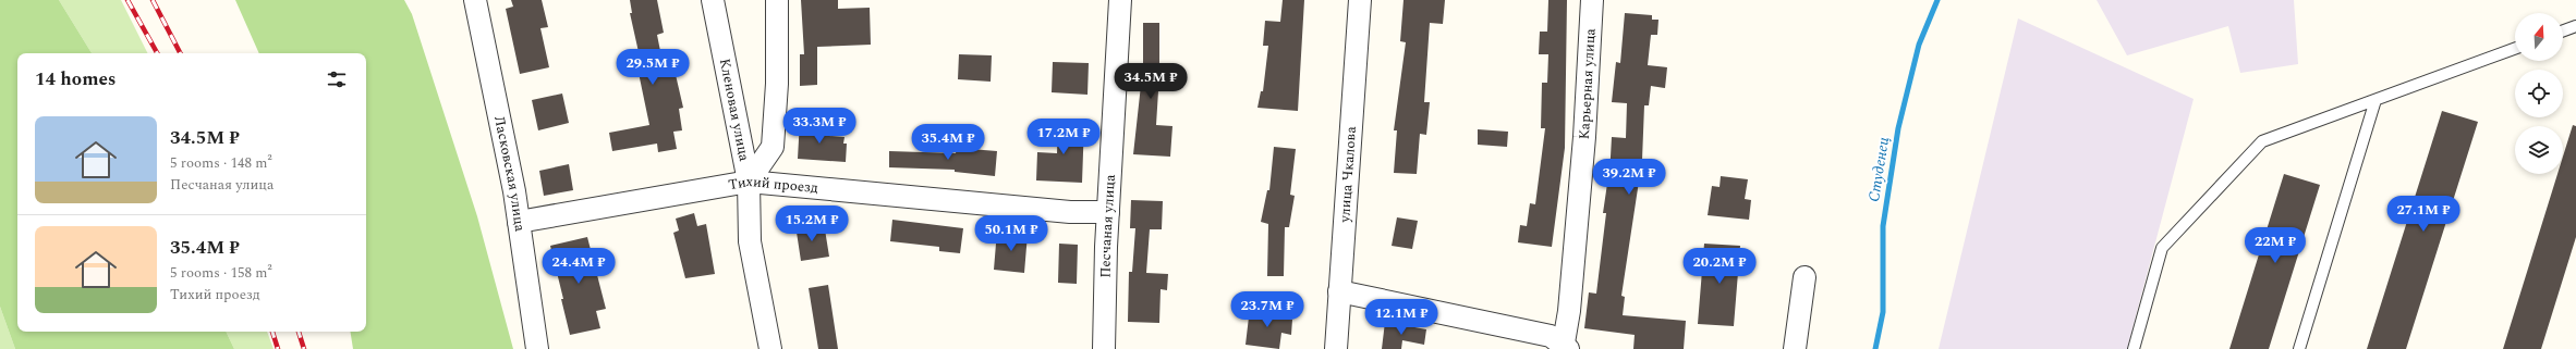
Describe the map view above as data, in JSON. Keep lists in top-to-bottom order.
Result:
{
  "streets": {
    "street": [
      "Карьерная улица",
      "Кленовая улица",
      "Ласковская улица",
      "улица Чкалова",
      "Тихий проезд",
      "Песчаная улица"
    ]
  },
  "crossings": [
    ["Кленовая улица", "Тихий проезд"],
    ["Ласковская улица", "Тихий проезд"],
    ["Тихий проезд", "Песчаная улица"]
  ],
  "water": ["Студенец"],
  "north": "top",
  "page": {
    "price": [
      "29.5M ₽",
      "34.5M ₽",
      "33.3M ₽",
      "17.2M ₽",
      "35.4M ₽",
      "39.2M ₽",
      "27.1M ₽",
      "15.2M ₽",
      "50.1M ₽",
      "22M ₽",
      "24.4M ₽",
      "20.2M ₽",
      "23.7M ₽",
      "12.1M ₽"
    ],
    "heading": "14 homes",
    "list": [
      {
        "name": "34.5M ₽",
        "note": "5 rooms · 148 m² · Песчаная улица"
      },
      {
        "name": "35.4M ₽",
        "note": "5 rooms · 158 m² · Тихий проезд"
      }
    ]
  }
}
